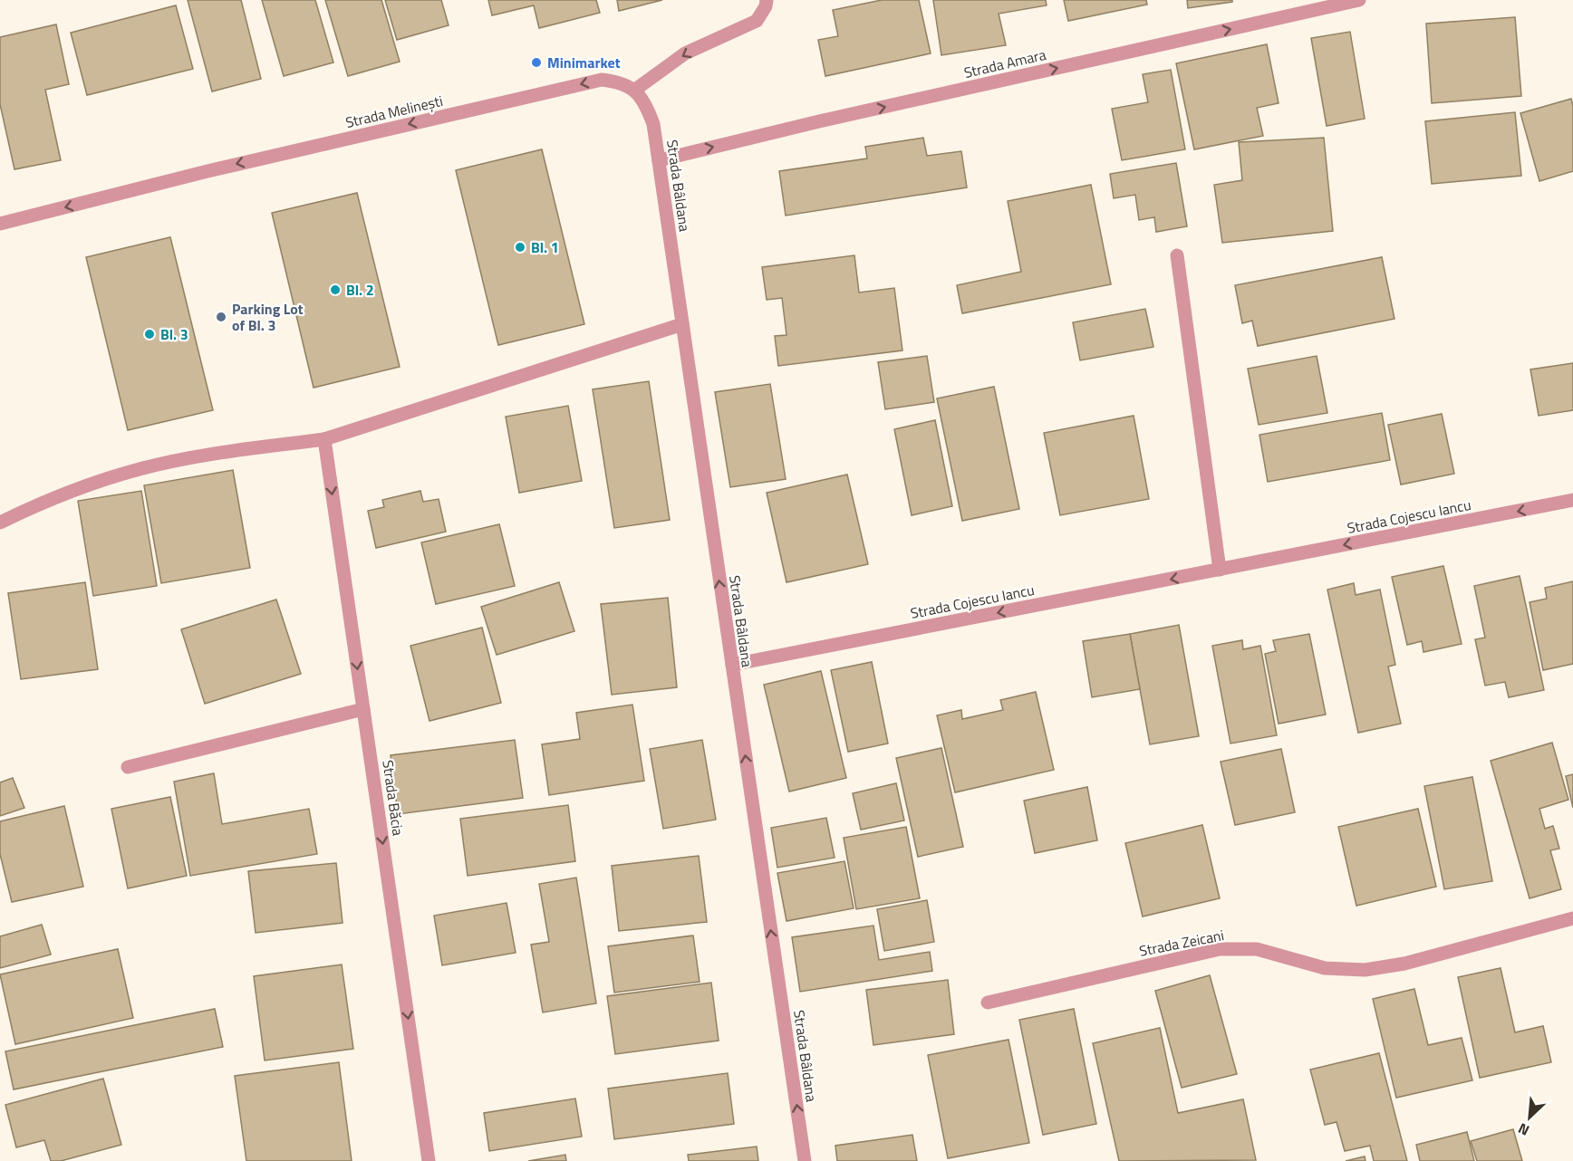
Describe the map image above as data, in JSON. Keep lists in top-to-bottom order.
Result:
{
  "streets": {
    "street": [
      "Strada Amara",
      "Strada Melinești",
      "Strada Bâldana",
      "Strada Cojescu Iancu",
      "Strada Băcia",
      "Strada Zeicani"
    ]
  },
  "crossings": [
    ["Strada Amara", "Strada Bâldana"],
    ["Strada Melinești", "Strada Bâldana"],
    ["Strada Bâldana", "Strada Cojescu Iancu"]
  ],
  "one_way": [
    "Strada Amara",
    "Strada Melinești",
    "Strada Bâldana",
    "Strada Cojescu Iancu",
    "Strada Băcia"
  ],
  "places": [
    "Minimarket",
    "Bl. 1",
    "Bl. 2",
    "Parking Lot of Bl. 3",
    "Bl. 3"
  ],
  "north": "bottom left"
}
